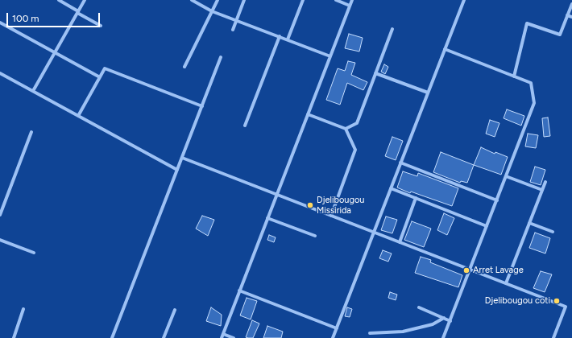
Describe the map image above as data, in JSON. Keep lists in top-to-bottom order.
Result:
{
  "places": ["Djelibougou Missirida", "Arret Lavage", "Djelibougou coti"],
  "scale_bar": "100 m"
}
